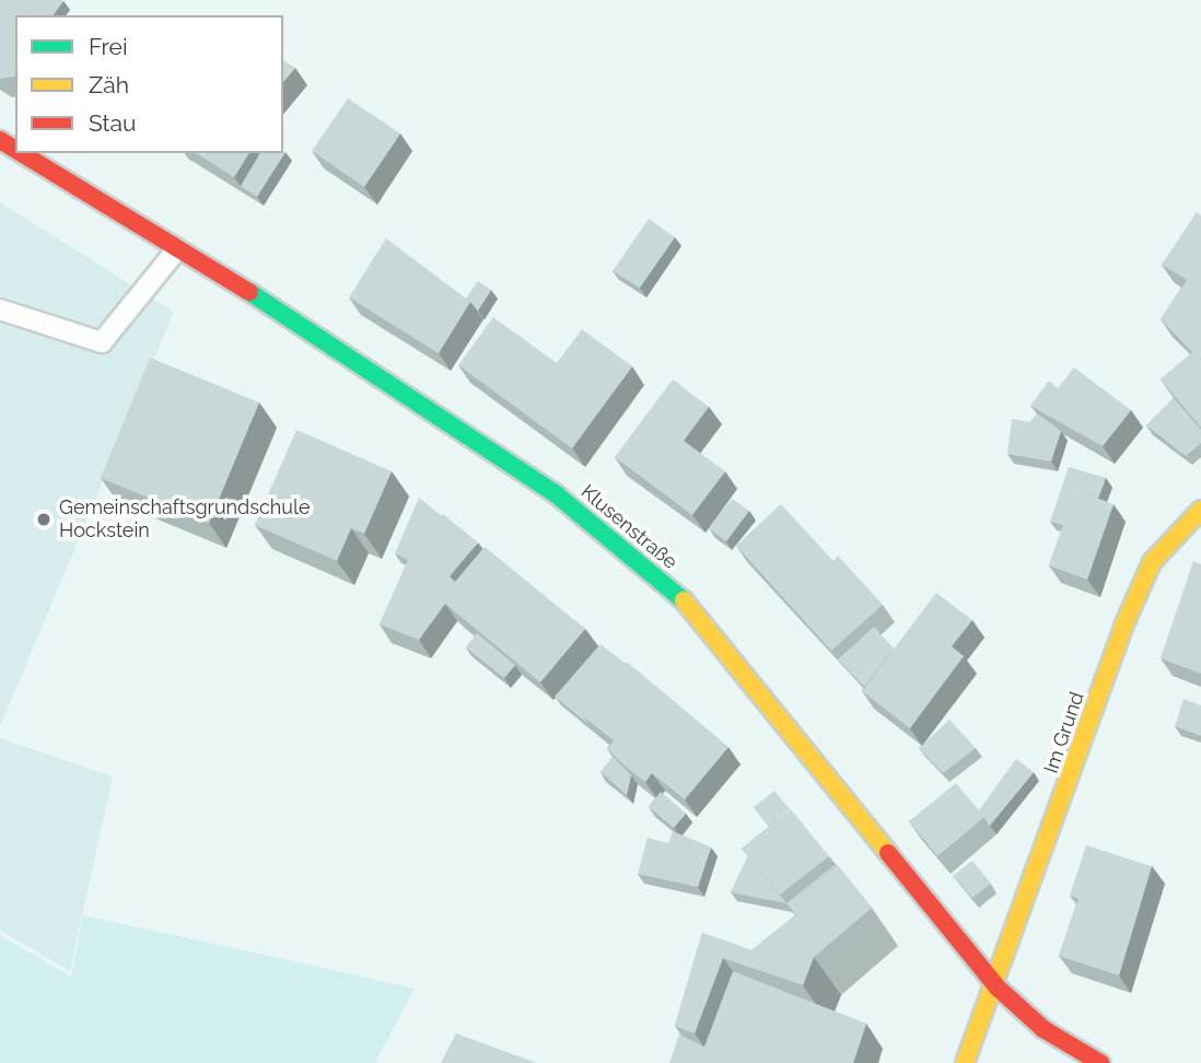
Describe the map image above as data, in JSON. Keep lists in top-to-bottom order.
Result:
{
  "streets": {
    "street": ["Klusenstraße", "Im Grund"]
  },
  "crossings": [
    ["Klusenstraße", "Im Grund"]
  ],
  "places": ["Gemeinschaftsgrundschule Hockstein"],
  "legend": ["Frei", "Zäh", "Stau"]
}
